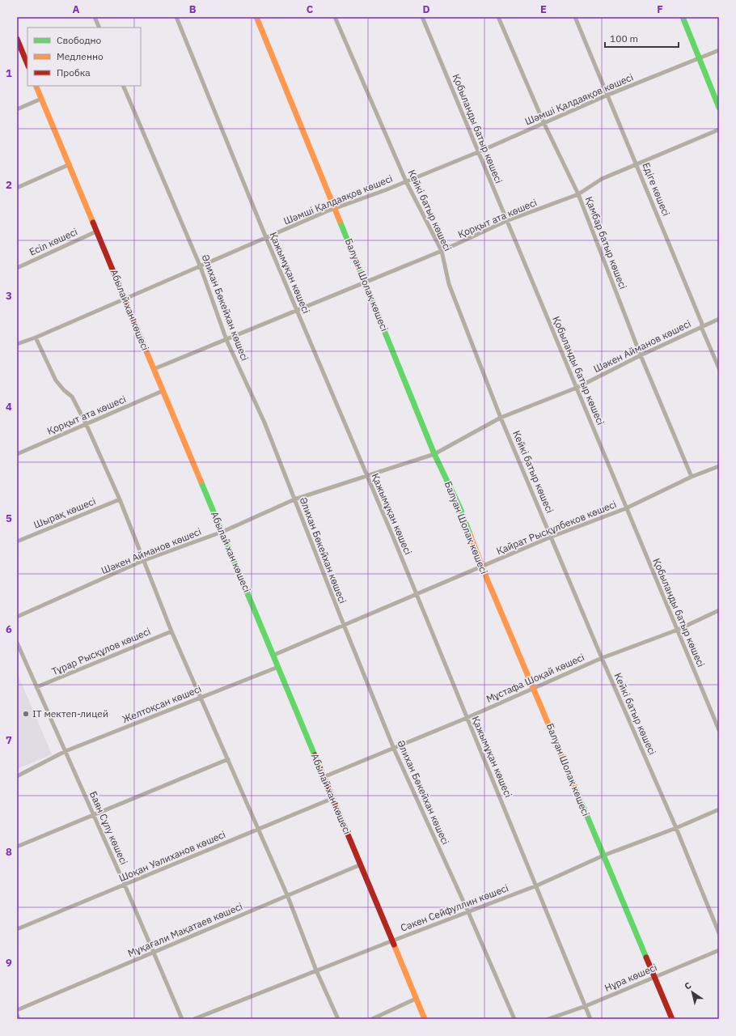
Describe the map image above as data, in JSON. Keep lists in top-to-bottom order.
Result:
{
  "streets": {
    "street": [
      "Шәмші Қалдаяқов көшесі",
      "Қобыланды батыр көшесі",
      "Едіге көшесі",
      "Кейкі батыр көшесі",
      "Қорқыт ата көшесі",
      "Есіл көшесі",
      "Қамбар батыр көшесі",
      "Қажымұқан көшесі",
      "Балуан Шолақ көшесі",
      "Әлихан Бөкейхан көшесі",
      "Абылай хан көшесі",
      "Шәкен Айманов көшесі",
      "Шырақ көшесі",
      "Қайрат Рысқұлбеков көшесі",
      "Тұрар Рысқұлов көшесі",
      "Мұстафа Шоқай көшесі",
      "Желтоқсан көшесі",
      "Баян Сұлу көшесі",
      "Шоқан Уәлиханов көшесі",
      "Сәкен Сейфуллин көшесі",
      "Мұқағали Мақатаев көшесі",
      "Нұра көшесі"
    ]
  },
  "crossings": [
    ["Шәмші Қалдаяқов көшесі", "Қобыланды батыр көшесі"],
    ["Шәмші Қалдаяқов көшесі", "Едіге көшесі"],
    ["Шәмші Қалдаяқов көшесі", "Кейкі батыр көшесі"],
    ["Шәмші Қалдаяқов көшесі", "Қамбар батыр көшесі"],
    ["Шәмші Қалдаяқов көшесі", "Қажымұқан көшесі"],
    ["Шәмші Қалдаяқов көшесі", "Балуан Шолақ көшесі"],
    ["Шәмші Қалдаяқов көшесі", "Әлихан Бөкейхан көшесі"],
    ["Шәмші Қалдаяқов көшесі", "Абылай хан көшесі"],
    ["Қобыланды батыр көшесі", "Қорқыт ата көшесі"],
    ["Қобыланды батыр көшесі", "Шәкен Айманов көшесі"],
    ["Қобыланды батыр көшесі", "Қайрат Рысқұлбеков көшесі"],
    ["Қобыланды батыр көшесі", "Мұстафа Шоқай көшесі"],
    ["Едіге көшесі", "Қорқыт ата көшесі"],
    ["Едіге көшесі", "Шәкен Айманов көшесі"],
    ["Кейкі батыр көшесі", "Қорқыт ата көшесі"],
    ["Кейкі батыр көшесі", "Шәкен Айманов көшесі"],
    ["Кейкі батыр көшесі", "Қайрат Рысқұлбеков көшесі"],
    ["Кейкі батыр көшесі", "Мұстафа Шоқай көшесі"],
    ["Кейкі батыр көшесі", "Сәкен Сейфуллин көшесі"],
    ["Қорқыт ата көшесі", "Қамбар батыр көшесі"],
    ["Қорқыт ата көшесі", "Қажымұқан көшесі"],
    ["Қорқыт ата көшесі", "Балуан Шолақ көшесі"],
    ["Қорқыт ата көшесі", "Әлихан Бөкейхан көшесі"],
    ["Қорқыт ата көшесі", "Абылай хан көшесі"],
    ["Есіл көшесі", "Абылай хан көшесі"],
    ["Қамбар батыр көшесі", "Шәкен Айманов көшесі"],
    ["Қамбар батыр көшесі", "Қайрат Рысқұлбеков көшесі"],
    ["Қажымұқан көшесі", "Шәкен Айманов көшесі"],
    ["Қажымұқан көшесі", "Қайрат Рысқұлбеков көшесі"],
    ["Қажымұқан көшесі", "Мұстафа Шоқай көшесі"],
    ["Қажымұқан көшесі", "Сәкен Сейфуллин көшесі"],
    ["Қажымұқан көшесі", "Нұра көшесі"],
    ["Балуан Шолақ көшесі", "Шәкен Айманов көшесі"],
    ["Балуан Шолақ көшесі", "Қайрат Рысқұлбеков көшесі"],
    ["Балуан Шолақ көшесі", "Мұстафа Шоқай көшесі"],
    ["Балуан Шолақ көшесі", "Сәкен Сейфуллин көшесі"],
    ["Балуан Шолақ көшесі", "Нұра көшесі"],
    ["Әлихан Бөкейхан көшесі", "Шәкен Айманов көшесі"],
    ["Әлихан Бөкейхан көшесі", "Қайрат Рысқұлбеков көшесі"],
    ["Әлихан Бөкейхан көшесі", "Мұстафа Шоқай көшесі"],
    ["Әлихан Бөкейхан көшесі", "Сәкен Сейфуллин көшесі"],
    ["Абылай хан көшесі", "Шәкен Айманов көшесі"],
    ["Абылай хан көшесі", "Қайрат Рысқұлбеков көшесі"],
    ["Абылай хан көшесі", "Мұстафа Шоқай көшесі"],
    ["Абылай хан көшесі", "Желтоқсан көшесі"],
    ["Абылай хан көшесі", "Шоқан Уәлиханов көшесі"],
    ["Абылай хан көшесі", "Сәкен Сейфуллин көшесі"],
    ["Абылай хан көшесі", "Мұқағали Мақатаев көшесі"],
    ["Тұрар Рысқұлов көшесі", "Баян Сұлу көшесі"],
    ["Желтоқсан көшесі", "Баян Сұлу көшесі"],
    ["Баян Сұлу көшесі", "Шоқан Уәлиханов көшесі"],
    ["Баян Сұлу көшесі", "Мұқағали Мақатаев көшесі"]
  ],
  "places": ["IT мектеп-лицей"],
  "legend": ["Свободно", "Медленно", "Пробка"],
  "scale_bar": "100 m",
  "north": "top left",
  "grid": {
    "columns": [
      "A",
      "B",
      "C",
      "D",
      "E",
      "F"
    ],
    "rows": [
      "1",
      "2",
      "3",
      "4",
      "5",
      "6",
      "7",
      "8",
      "9"
    ]
  }
}
